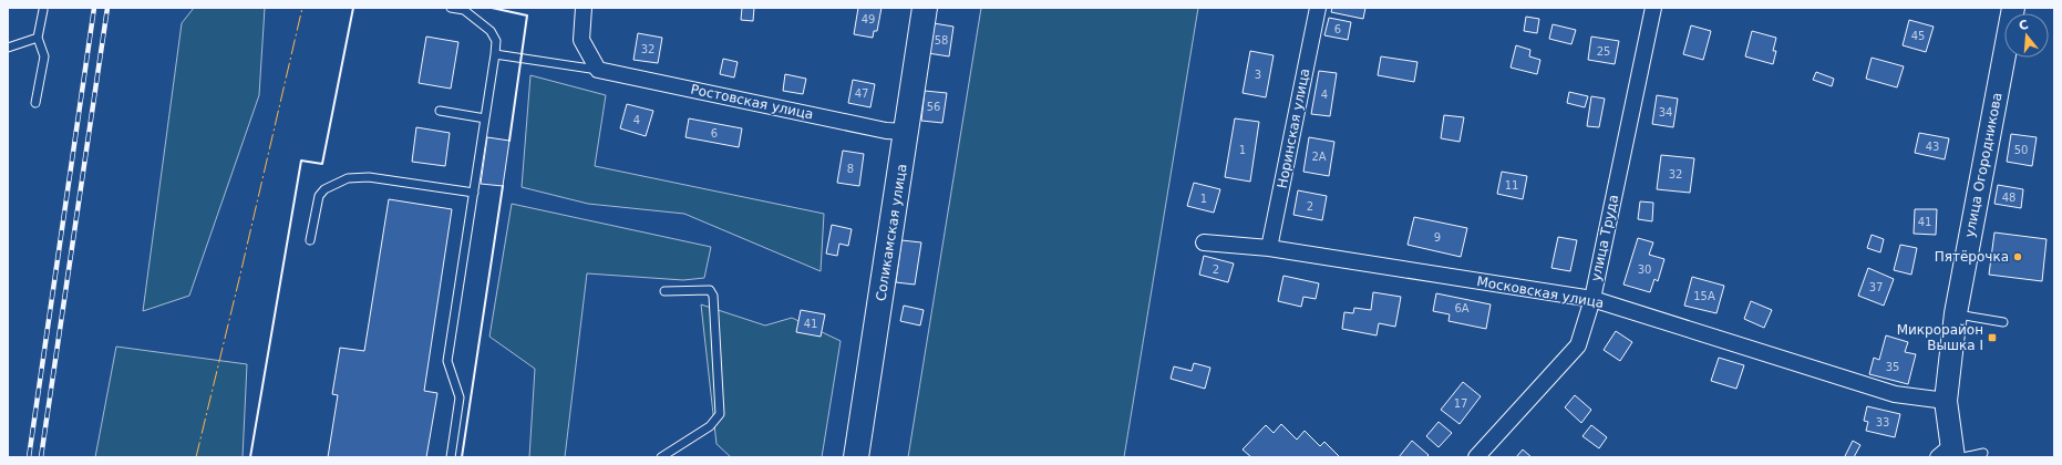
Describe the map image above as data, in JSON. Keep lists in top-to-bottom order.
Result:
{
  "streets": {
    "main road": ["улица Огородникова", "Соликамская улица"],
    "street": [
      "Ростовская улица",
      "Норинская улица",
      "улица Труда",
      "Московская улица"
    ]
  },
  "crossings": [
    ["Ростовская улица", "Соликамская улица"],
    ["Норинская улица", "Московская улица"],
    ["улица Огородникова", "Московская улица"],
    ["улица Труда", "Московская улица"]
  ],
  "places": {
    "other": ["Пятёрочка"],
    "transit": ["Микрорайон Вышка I"]
  },
  "house_numbers": [
    "49",
    "6",
    "45",
    "58",
    "32",
    "25",
    "3",
    "47",
    "4",
    "56",
    "34",
    "4",
    "6",
    "43",
    "1",
    "50",
    "2А",
    "8",
    "32",
    "11",
    "48",
    "1",
    "2",
    "41",
    "9",
    "2",
    "30",
    "37",
    "15А",
    "6А",
    "41",
    "35",
    "17",
    "33"
  ],
  "north": "top"
}
